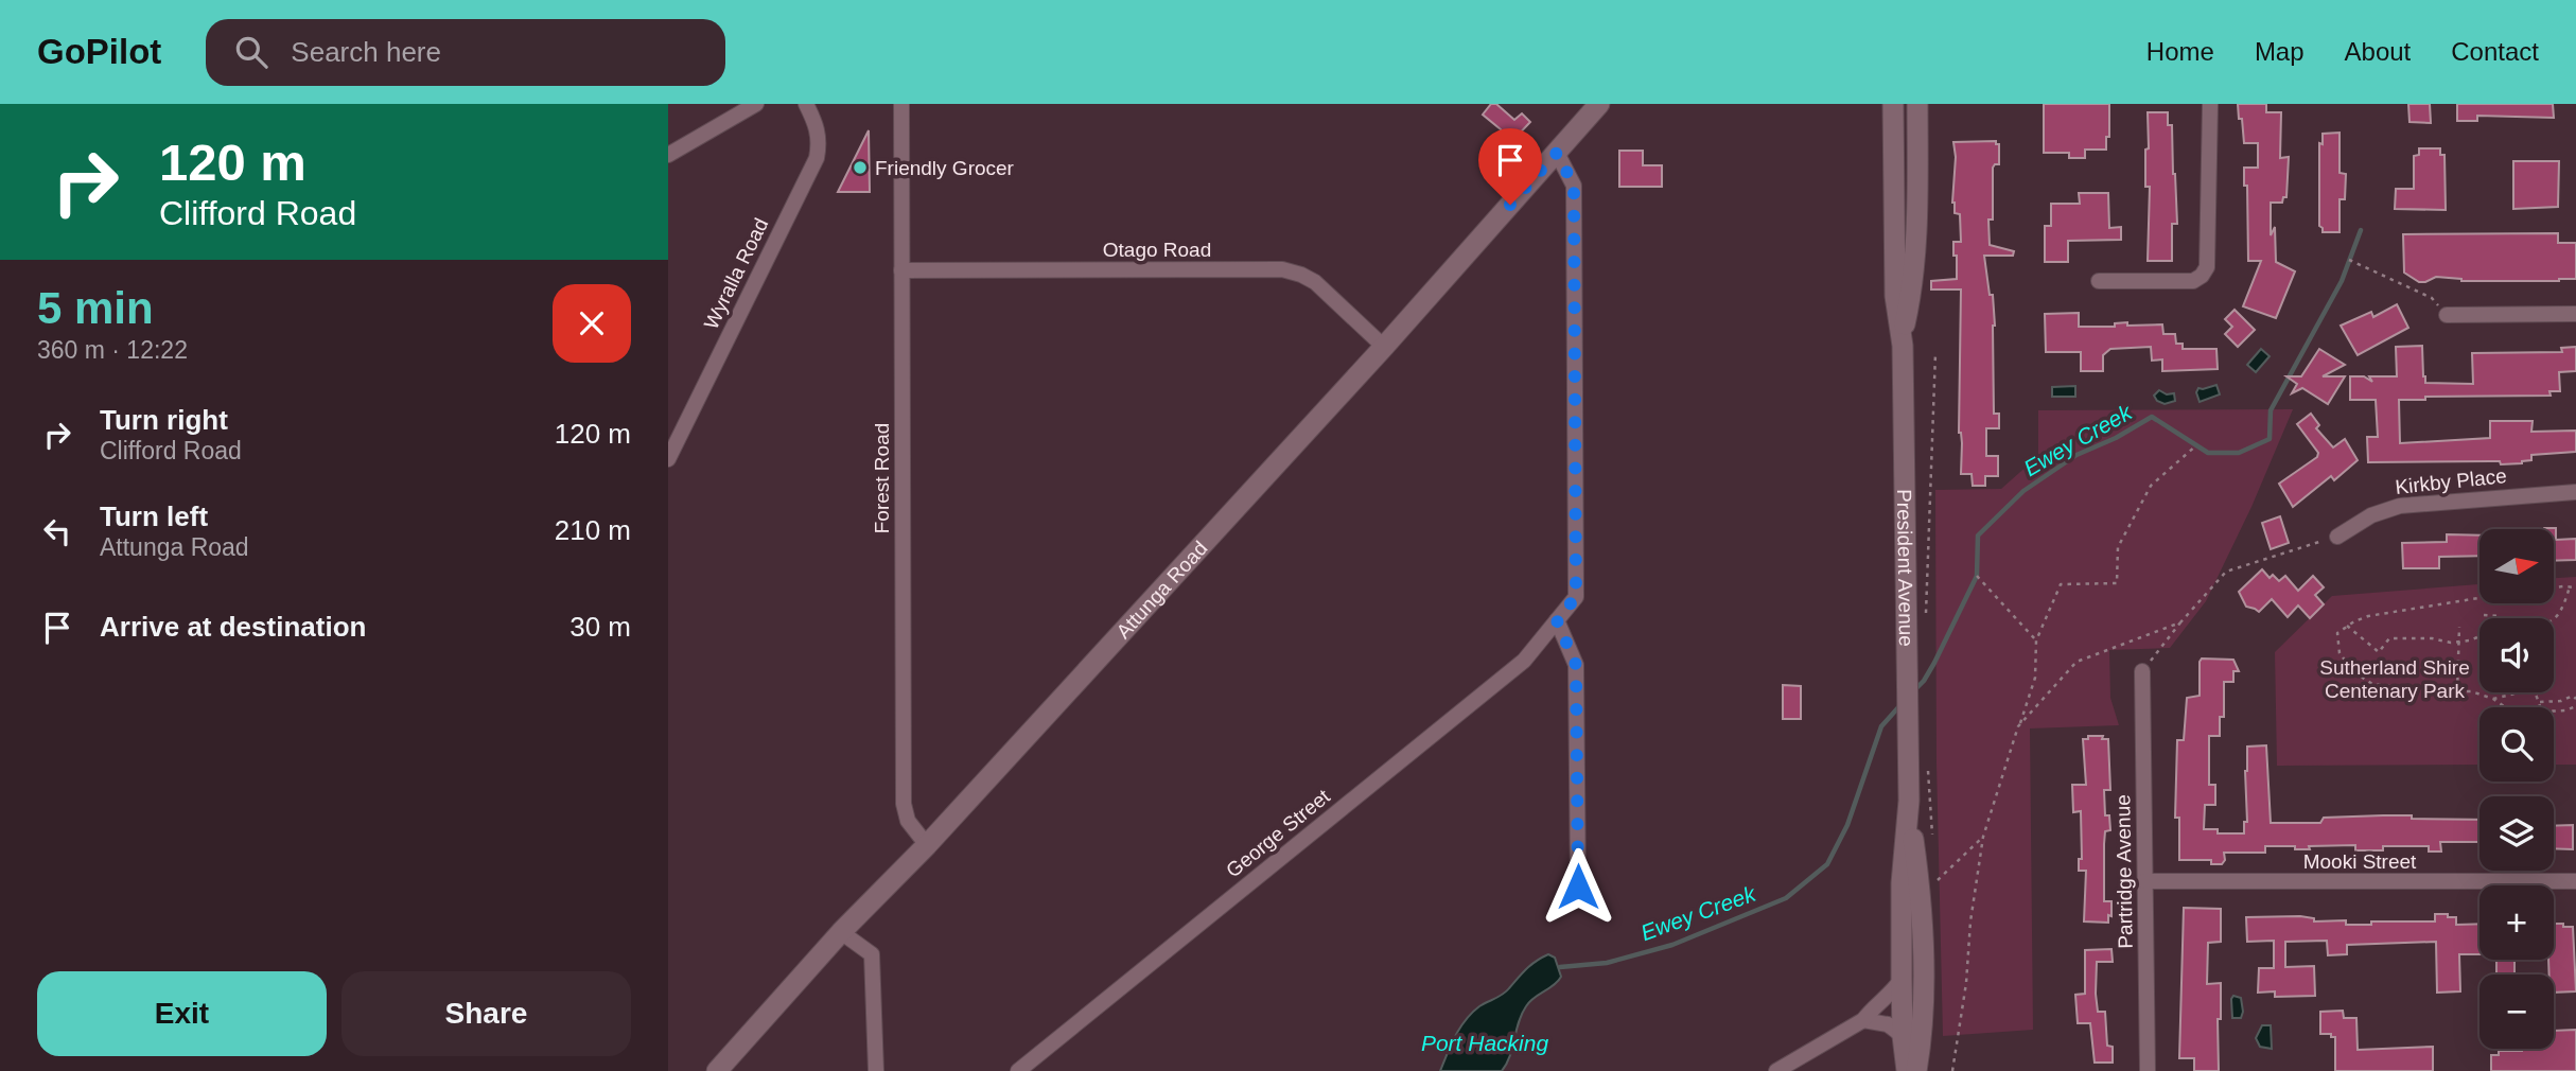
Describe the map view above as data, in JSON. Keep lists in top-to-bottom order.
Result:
{
  "streets": {
    "main road": ["President Avenue", "Attunga Road"],
    "street": [
      "Otago Road",
      "Wyralla Road",
      "Forest Road",
      "Kirkby Place",
      "George Street",
      "Mooki Street",
      "Partridge Avenue"
    ]
  },
  "crossings": [
    ["Otago Road", "Forest Road"],
    ["Otago Road", "Attunga Road"],
    ["Forest Road", "Attunga Road"],
    ["Attunga Road", "George Street"],
    ["Mooki Street", "Partridge Avenue"]
  ],
  "water": ["Ewey Creek", "Port Hacking"],
  "parks": ["Sutherland Shire Centenary Park"],
  "places": ["Friendly Grocer"],
  "north": "right",
  "page": {
    "header": "GoPilot",
    "search": "Search here",
    "nav": [
      "Home",
      "Map",
      "About",
      "Contact"
    ],
    "turn": ["120 m", "Clifford Road"],
    "heading": ["5 min", "360 m · 12:22"],
    "list": [
      {
        "name": "Turn right",
        "note": "Clifford Road",
        "value": "120 m"
      },
      {
        "name": "Turn left",
        "note": "Attunga Road",
        "value": "210 m"
      },
      {
        "name": "Arrive at destination",
        "value": "30 m"
      }
    ],
    "map_buttons": ["+", "−"],
    "buttons": ["Exit", "Share"]
  }
}
